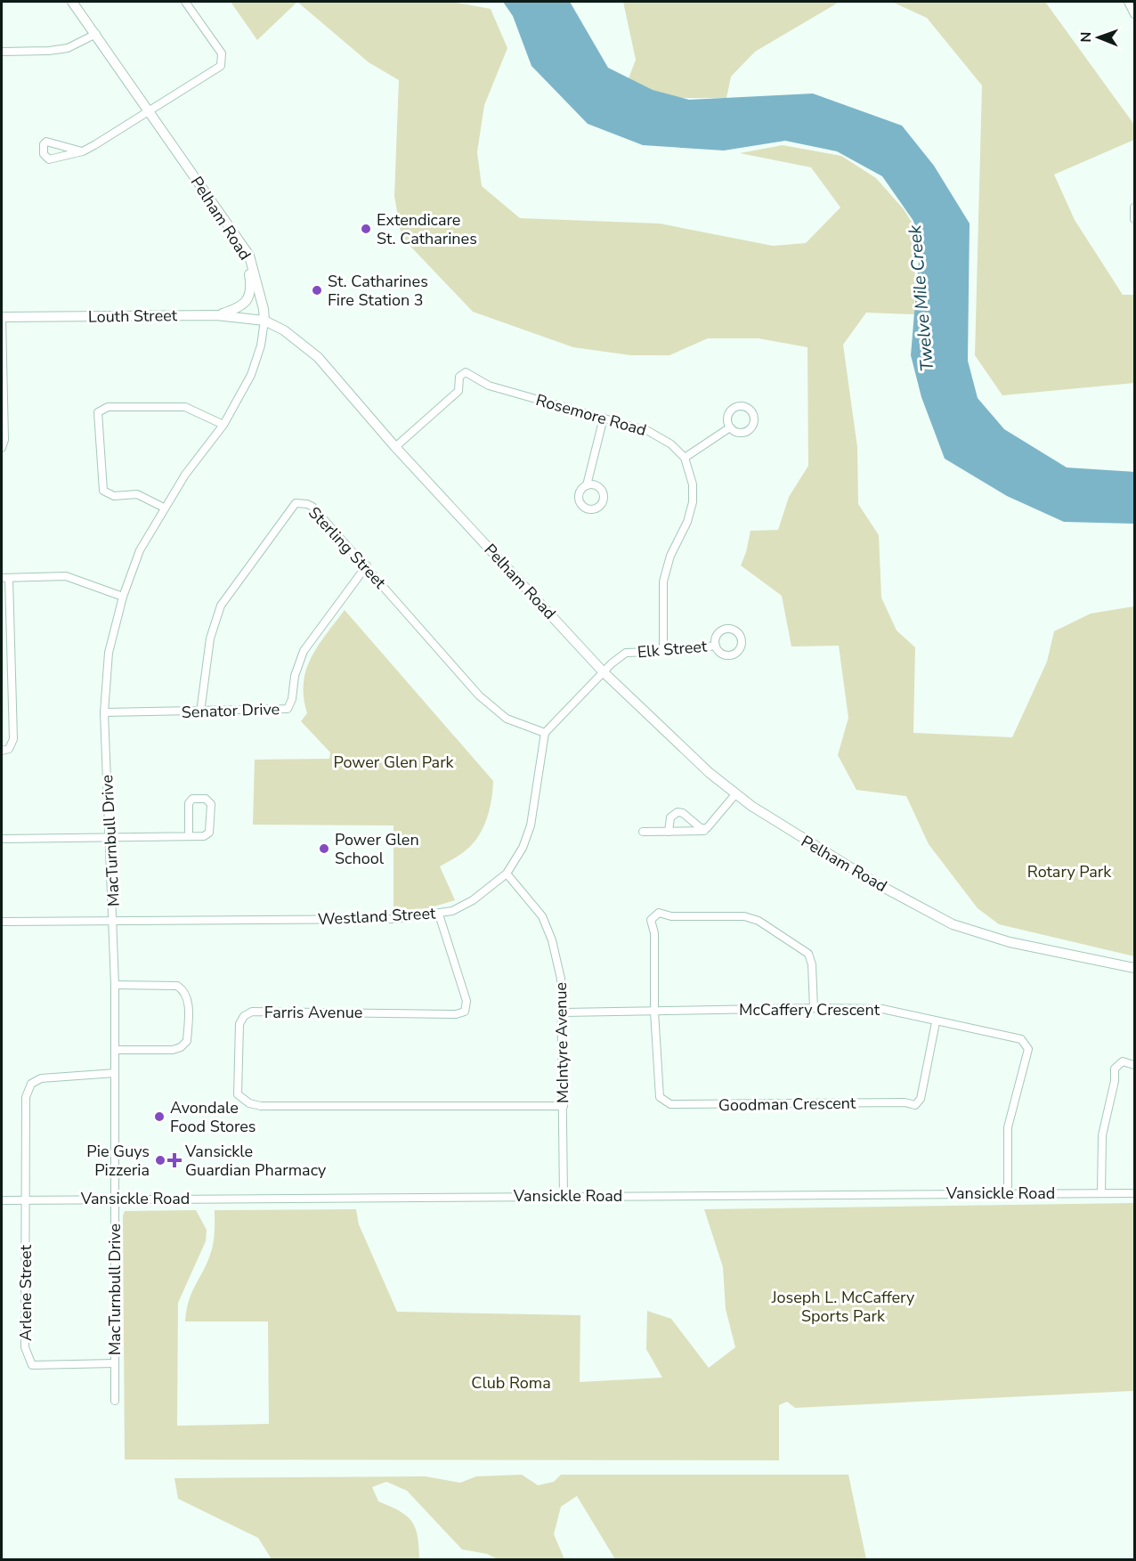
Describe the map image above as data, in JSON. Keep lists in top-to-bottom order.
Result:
{
  "streets": {
    "main road": ["Pelham Road", "Louth Street"],
    "street": [
      "Rosemore Road",
      "Sterling Street",
      "Elk Street",
      "Senator Drive",
      "MacTurnbull Drive",
      "Westland Street",
      "McCaffery Crescent",
      "Farris Avenue",
      "McIntyre Avenue",
      "Goodman Crescent",
      "Vansickle Road",
      "Arlene Street"
    ]
  },
  "crossings": [
    ["Pelham Road", "Louth Street"],
    ["Pelham Road", "Rosemore Road"],
    ["Pelham Road", "Elk Street"],
    ["Pelham Road", "MacTurnbull Drive"],
    ["Louth Street", "MacTurnbull Drive"],
    ["Sterling Street", "Senator Drive"],
    ["Sterling Street", "Westland Street"],
    ["Senator Drive", "MacTurnbull Drive"],
    ["MacTurnbull Drive", "Westland Street"],
    ["MacTurnbull Drive", "Vansickle Road"],
    ["MacTurnbull Drive", "Arlene Street"],
    ["Westland Street", "Farris Avenue"],
    ["Westland Street", "McIntyre Avenue"],
    ["McCaffery Crescent", "McIntyre Avenue"],
    ["McCaffery Crescent", "Goodman Crescent"],
    ["McCaffery Crescent", "Vansickle Road"],
    ["Farris Avenue", "McIntyre Avenue"],
    ["McIntyre Avenue", "Vansickle Road"],
    ["Vansickle Road", "Arlene Street"]
  ],
  "water": ["Twelve Mile Creek"],
  "parks": [
    "Power Glen Park",
    "Rotary Park",
    "Joseph L. McCaffery Sports Park",
    "Club Roma"
  ],
  "places": {
    "other": [
      "Extendicare St. Catharines",
      "St. Catharines Fire Station 3",
      "Power Glen School",
      "Avondale Food Stores",
      "Pie Guys Pizzeria"
    ],
    "health": ["Vansickle Guardian Pharmacy"]
  },
  "north": "left"
}
